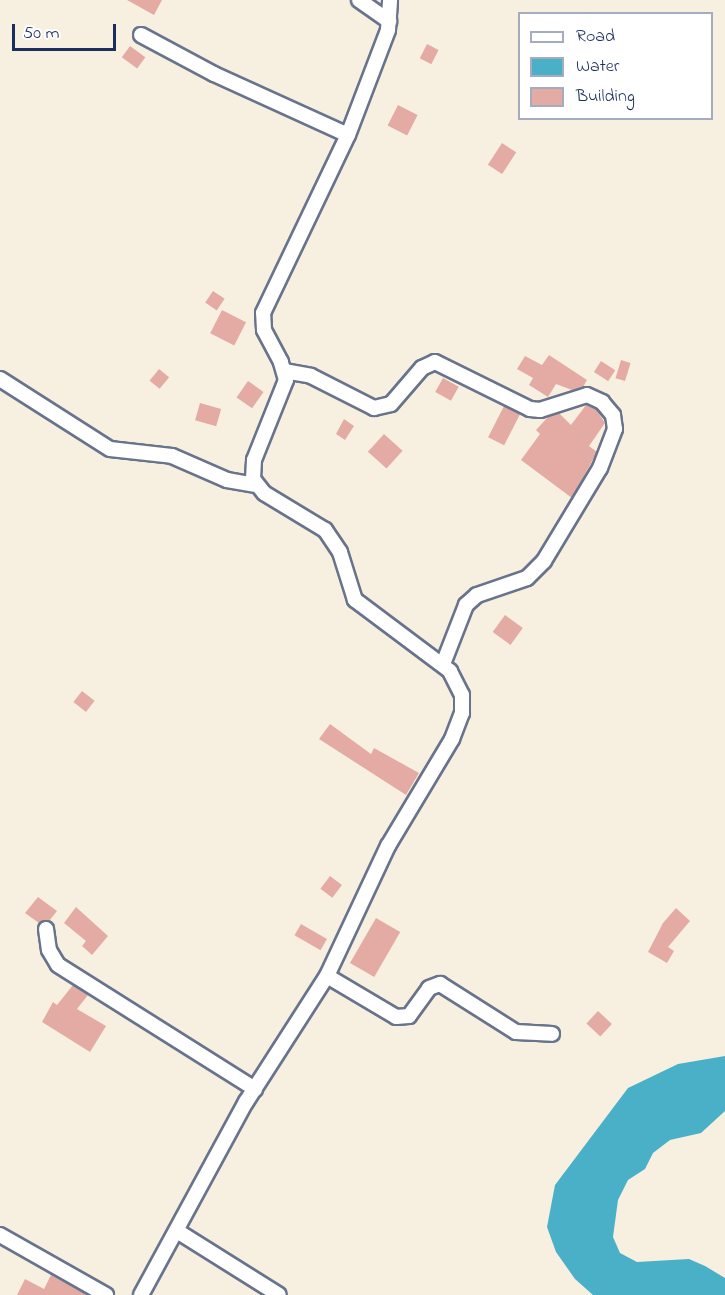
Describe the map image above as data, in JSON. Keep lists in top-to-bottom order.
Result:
{
  "legend": ["Road", "Water", "Building"],
  "scale_bar": "50 m"
}
